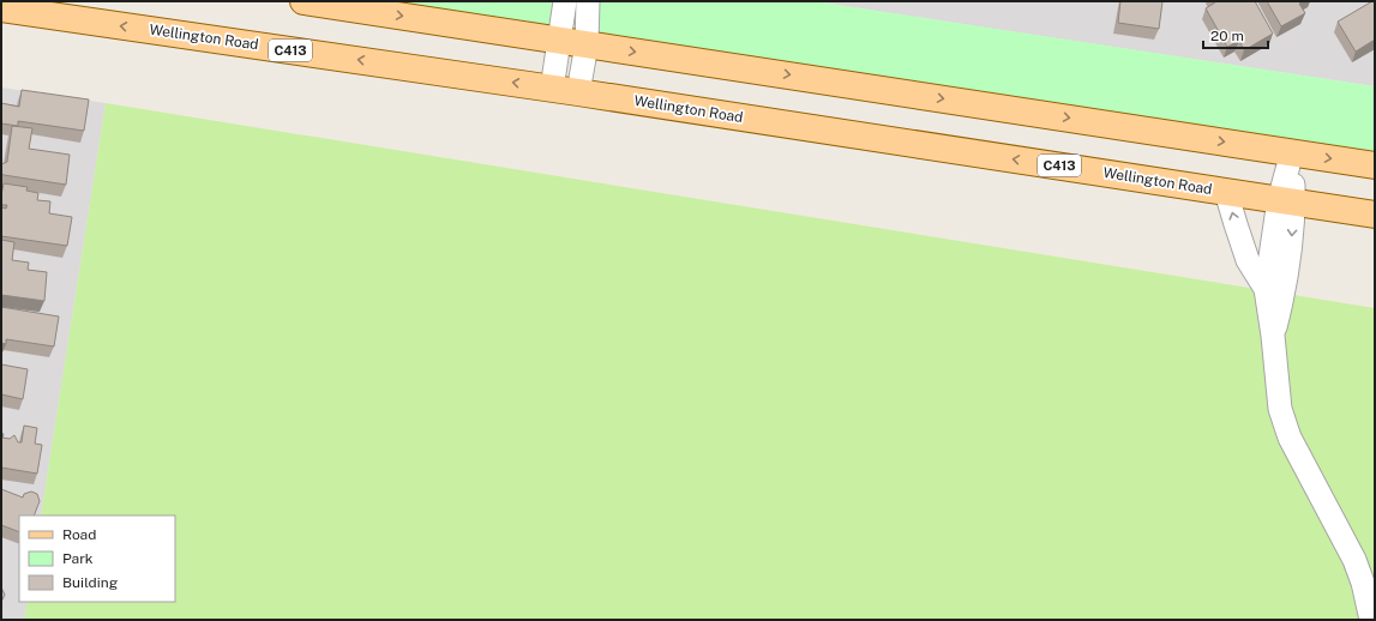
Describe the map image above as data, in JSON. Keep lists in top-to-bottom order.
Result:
{
  "streets": {
    "main road": ["Wellington Road", "C413"]
  },
  "legend": ["Road", "Park", "Building"],
  "scale_bar": "20 m"
}
